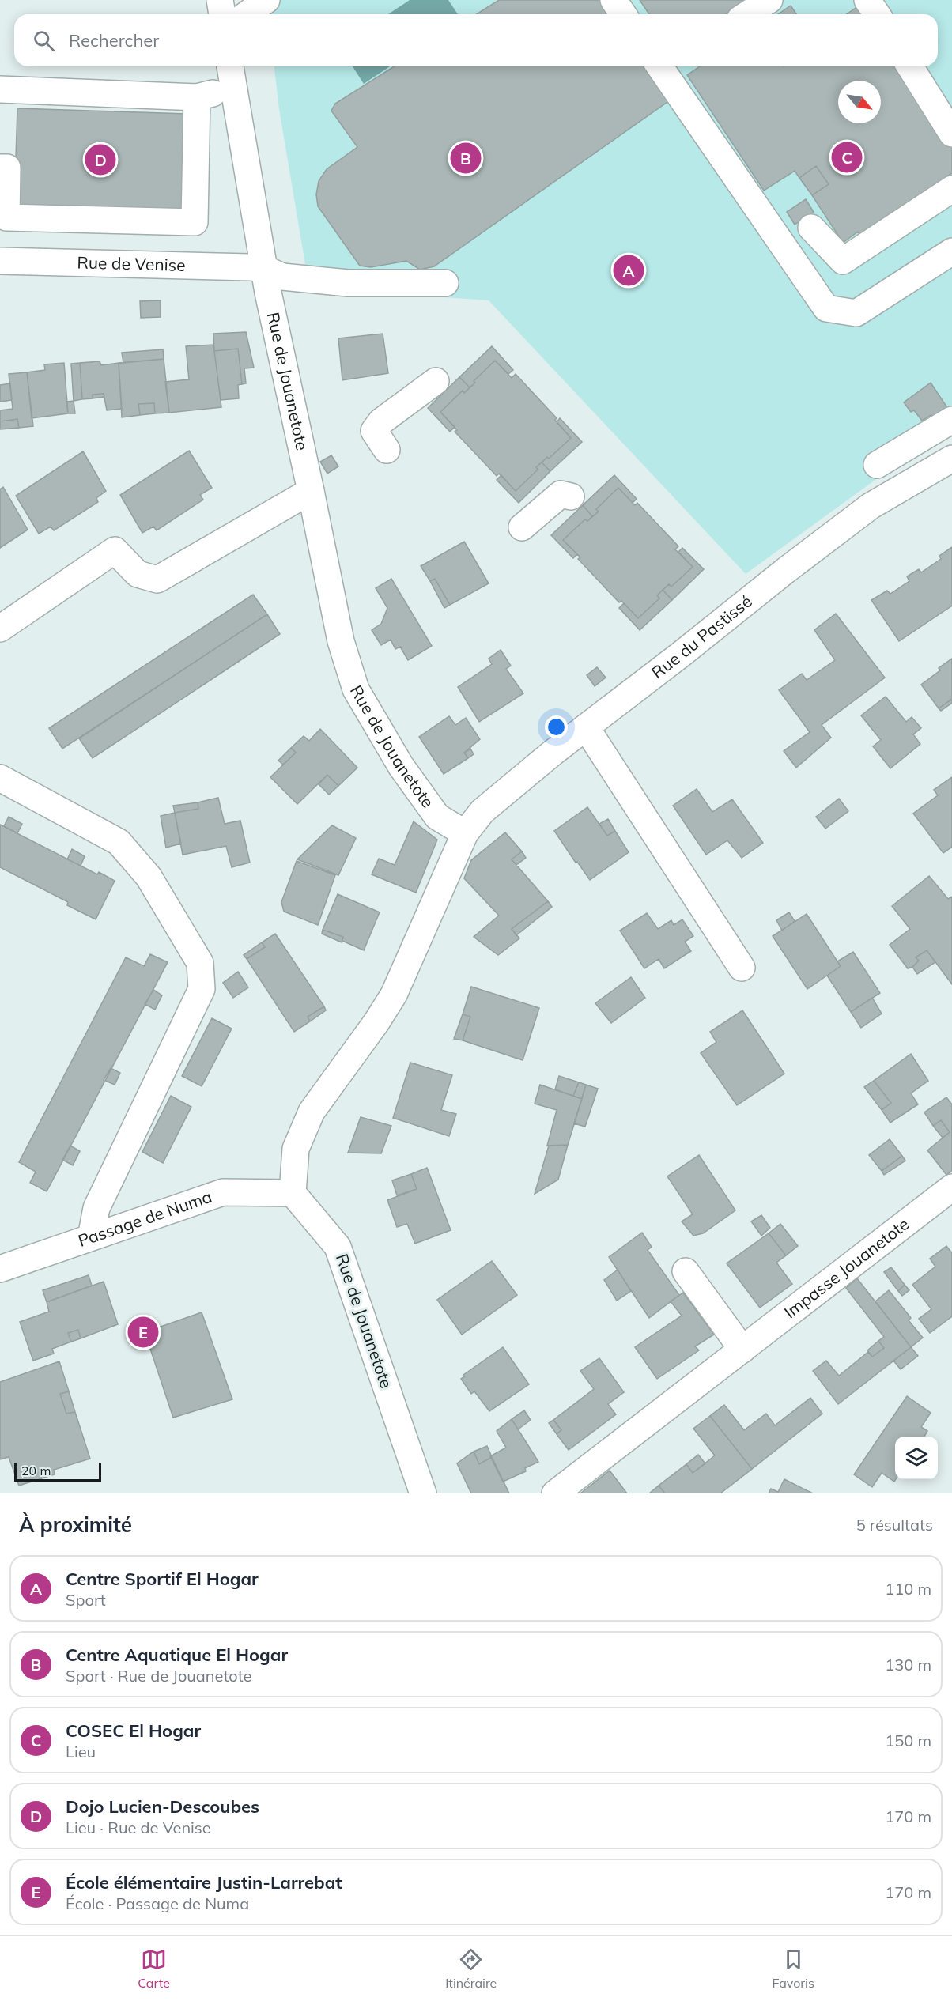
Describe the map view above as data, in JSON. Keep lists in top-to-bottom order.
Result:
{
  "streets": {
    "street": [
      "Rue de Venise",
      "Rue de Jouanetote",
      "Rue du Pastissé",
      "Passage de Numa",
      "Impasse Jouanetote"
    ]
  },
  "crossings": [
    ["Rue de Venise", "Rue de Jouanetote"],
    ["Rue de Jouanetote", "Rue du Pastissé"],
    ["Rue de Jouanetote", "Passage de Numa"]
  ],
  "scale_bar": "20 m",
  "north": "bottom right",
  "page": {
    "search": "Rechercher",
    "pins": [
      "C",
      "B",
      "D",
      "A",
      "E"
    ],
    "scale": "20 m",
    "heading": ["À proximité", "5 résultats"],
    "list": [
      {
        "mark": "A",
        "name": "Centre Sportif El Hogar",
        "note": "Sport",
        "value": "110 m"
      },
      {
        "mark": "B",
        "name": "Centre Aquatique El Hogar",
        "note": "Sport · Rue de Jouanetote",
        "value": "130 m"
      },
      {
        "mark": "C",
        "name": "COSEC El Hogar",
        "note": "Lieu",
        "value": "150 m"
      },
      {
        "mark": "D",
        "name": "Dojo Lucien-Descoubes",
        "note": "Lieu · Rue de Venise",
        "value": "170 m"
      },
      {
        "mark": "E",
        "name": "École élémentaire Justin-Larrebat",
        "note": "École · Passage de Numa",
        "value": "170 m"
      }
    ],
    "nav": ["Carte", "Itinéraire", "Favoris"]
  }
}
